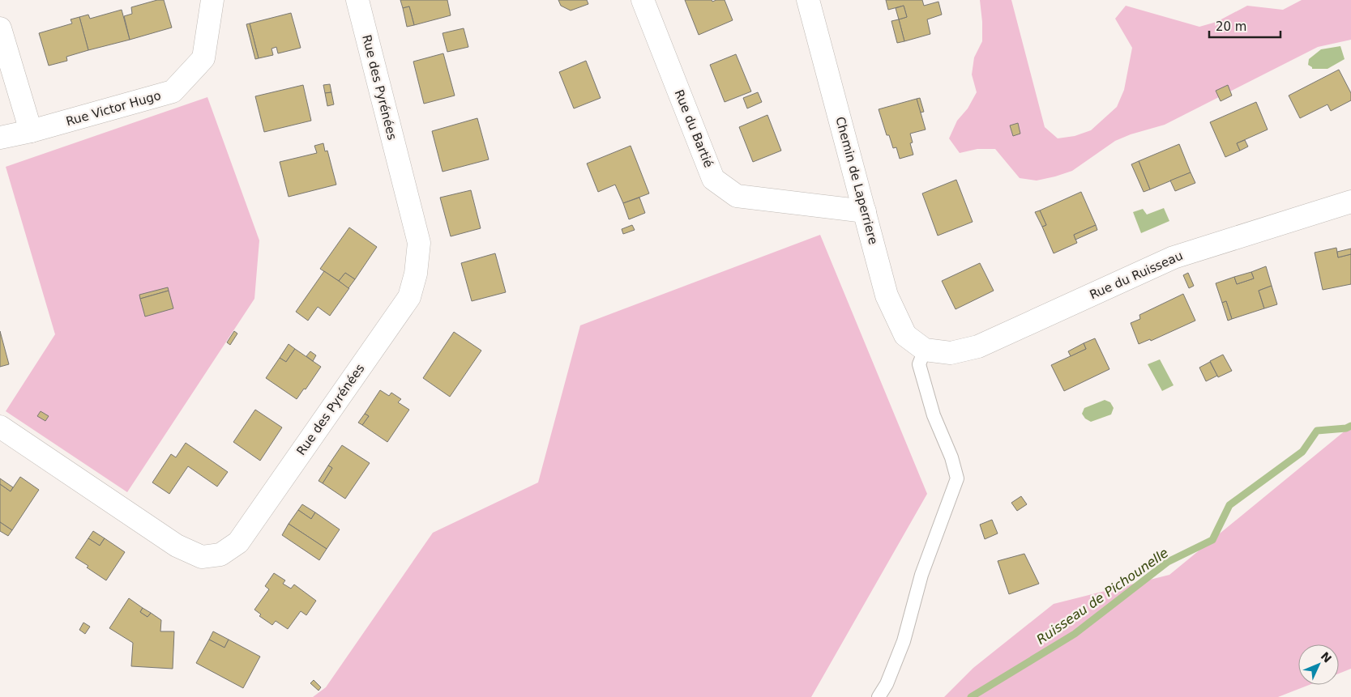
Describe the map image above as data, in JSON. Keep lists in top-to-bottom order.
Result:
{
  "streets": {
    "street": [
      "Rue des Pyrénées",
      "Rue Victor Hugo",
      "Rue du Bartié",
      "Chemin de Laperriere",
      "Rue du Ruisseau"
    ]
  },
  "crossings": [
    ["Rue du Bartié", "Chemin de Laperriere"],
    ["Chemin de Laperriere", "Rue du Ruisseau"]
  ],
  "water": ["Ruisseau de Pichounelle"],
  "scale_bar": "20 m",
  "north": "top right"
}
